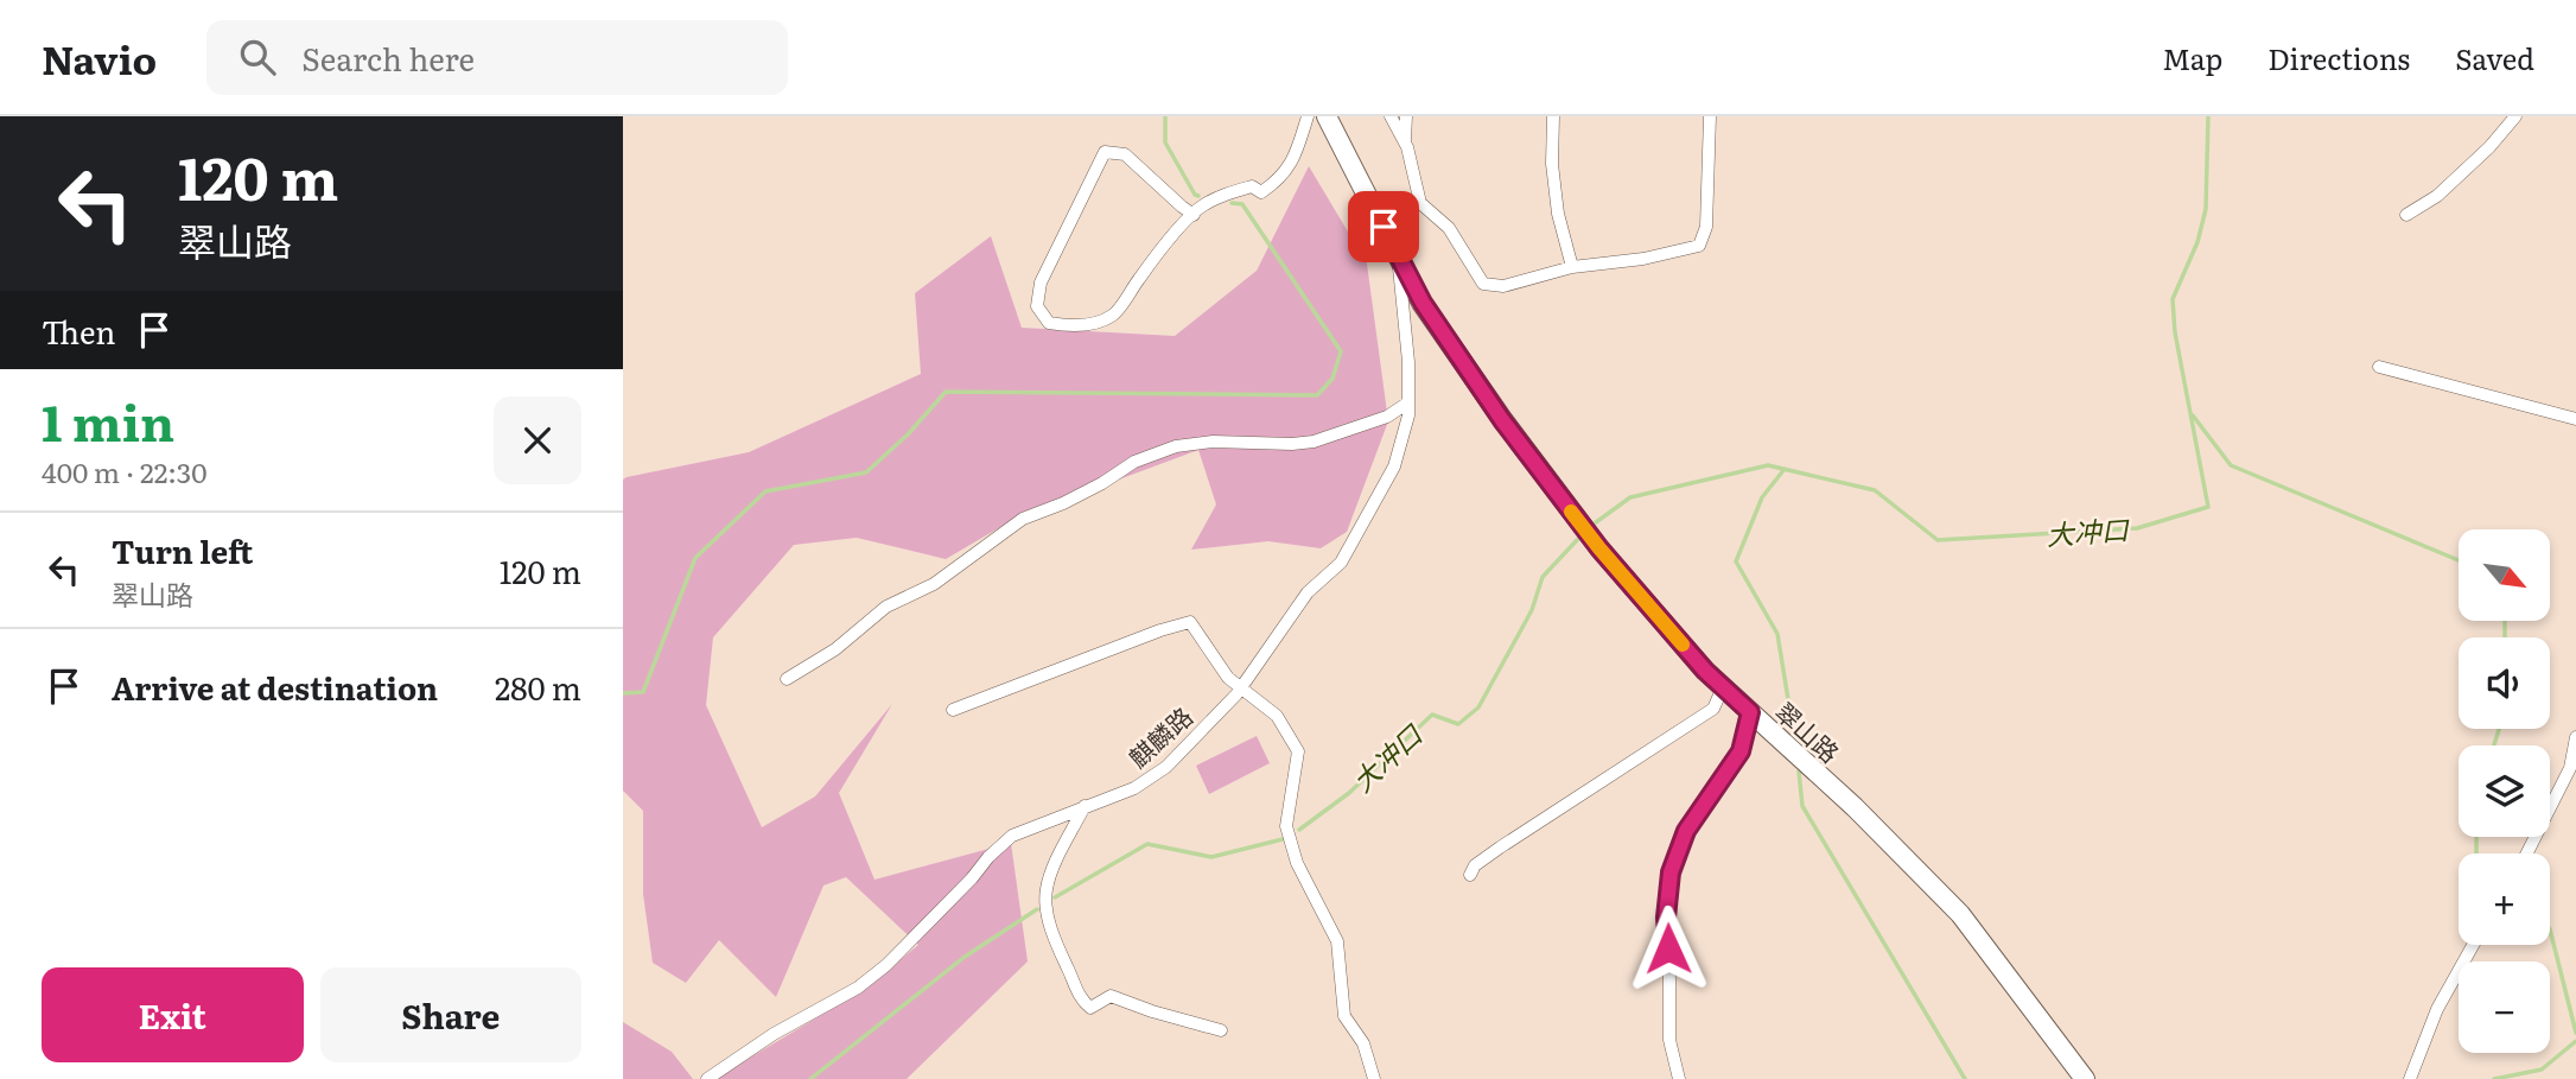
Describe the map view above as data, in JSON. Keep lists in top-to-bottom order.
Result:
{
  "streets": {
    "main road": ["翠山路"],
    "street": ["麒麟路"]
  },
  "crossings": [
    ["翠山路", "麒麟路"]
  ],
  "water": ["大冲口"],
  "north": "bottom right",
  "page": {
    "header": "Navio",
    "search": "Search here",
    "nav": ["Map", "Directions", "Saved"],
    "turn": ["120 m", "翠山路"],
    "then": "Then",
    "heading": ["1 min", "400 m · 22:30"],
    "list": [
      {
        "name": "Turn left",
        "note": "翠山路",
        "value": "120 m"
      },
      {
        "name": "Arrive at destination",
        "value": "280 m"
      }
    ],
    "map_buttons": ["+", "−"],
    "buttons": ["Exit", "Share"]
  }
}
